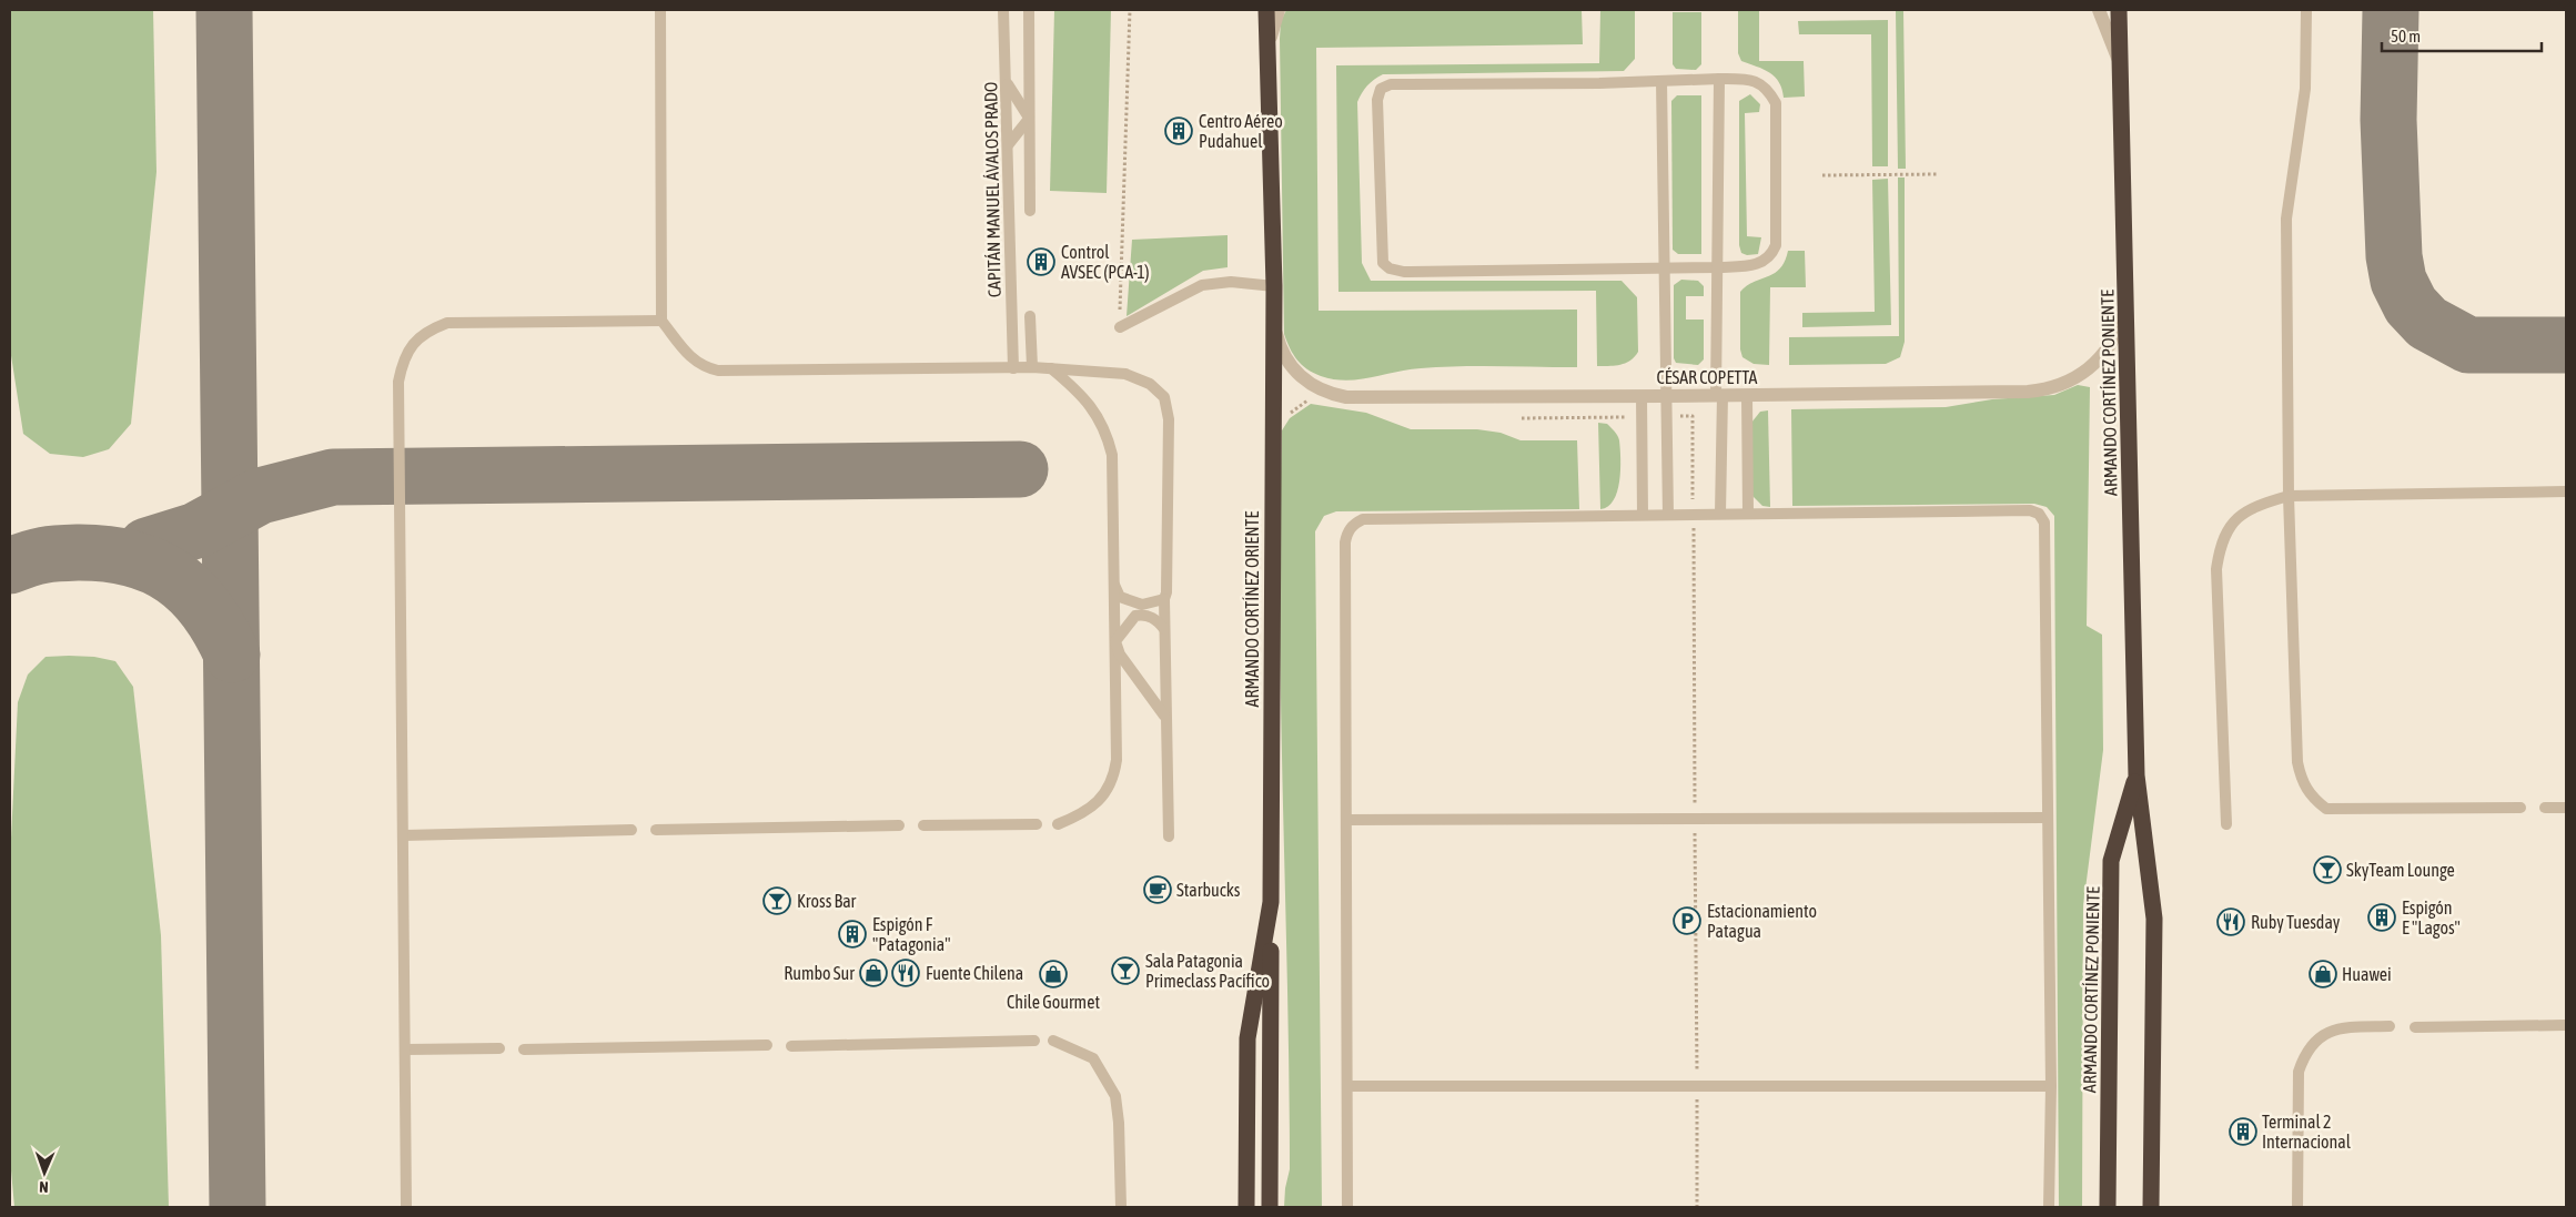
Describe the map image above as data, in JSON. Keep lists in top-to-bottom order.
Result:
{
  "streets": {
    "highway": ["ARMANDO CORTÍNEZ PONIENTE", "ARMANDO CORTÍNEZ ORIENTE"],
    "street": ["CÉSAR COPETTA"],
    "lane": ["CAPITÁN MANUEL ÁVALOS PRADO"]
  },
  "crossings": [
    ["CÉSAR COPETTA", "ARMANDO CORTÍNEZ PONIENTE"],
    ["CÉSAR COPETTA", "ARMANDO CORTÍNEZ ORIENTE"]
  ],
  "places": {
    "building": [
      "Centro Aéreo Pudahuel",
      "Control AVSEC (PCA-1)",
      "Espigón E \"Lagos\"",
      "Espigón F \"Patagonia\"",
      "Terminal 2 Internacional"
    ],
    "bar": ["SkyTeam Lounge", "Kross Bar", "Sala Patagonia Primeclass Pacífico"],
    "cafe": ["Starbucks"],
    "parking": ["Estacionamiento Patagua"],
    "restaurant": ["Ruby Tuesday", "Fuente Chilena"],
    "shop": ["Rumbo Sur", "Chile Gourmet", "Huawei"]
  },
  "scale_bar": "50 m",
  "north": "bottom"
}
